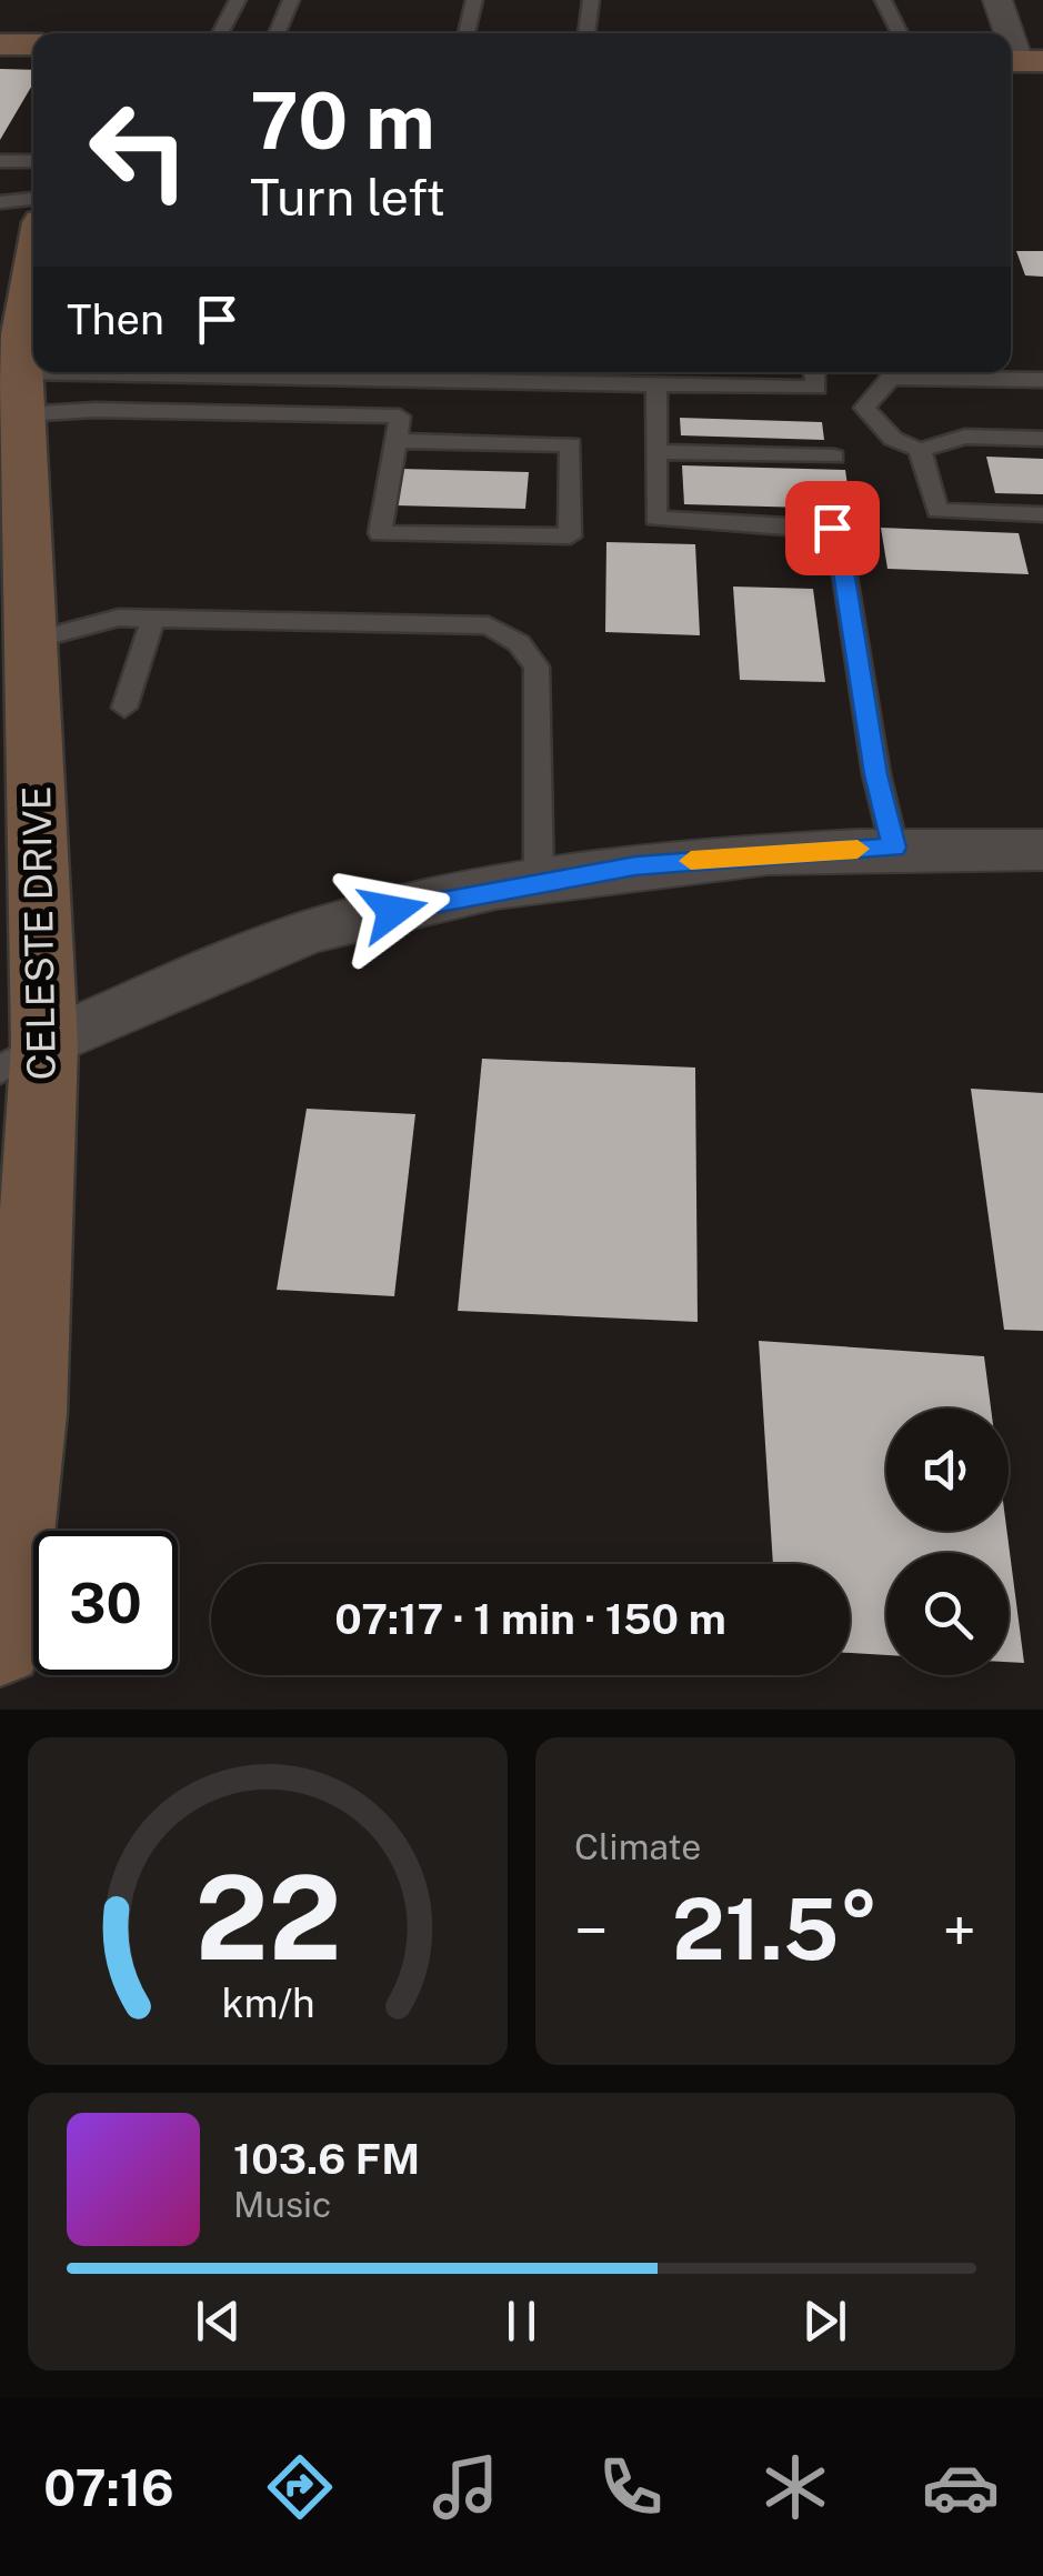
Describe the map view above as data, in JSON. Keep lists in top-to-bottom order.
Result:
{
  "streets": {
    "street": ["CELESTE DRIVE"]
  },
  "page": {
    "turn": ["70 m", "Turn left"],
    "then": "Then",
    "limit": "30",
    "trip": "07:17 · 1 min · 150 m",
    "tile": "Climate",
    "heat": ["−", "21.5°", "+"],
    "song": ["103.6 FM", "Music"],
    "tabs": "07:16",
    "gauge": ["22", "km/h"]
  }
}
